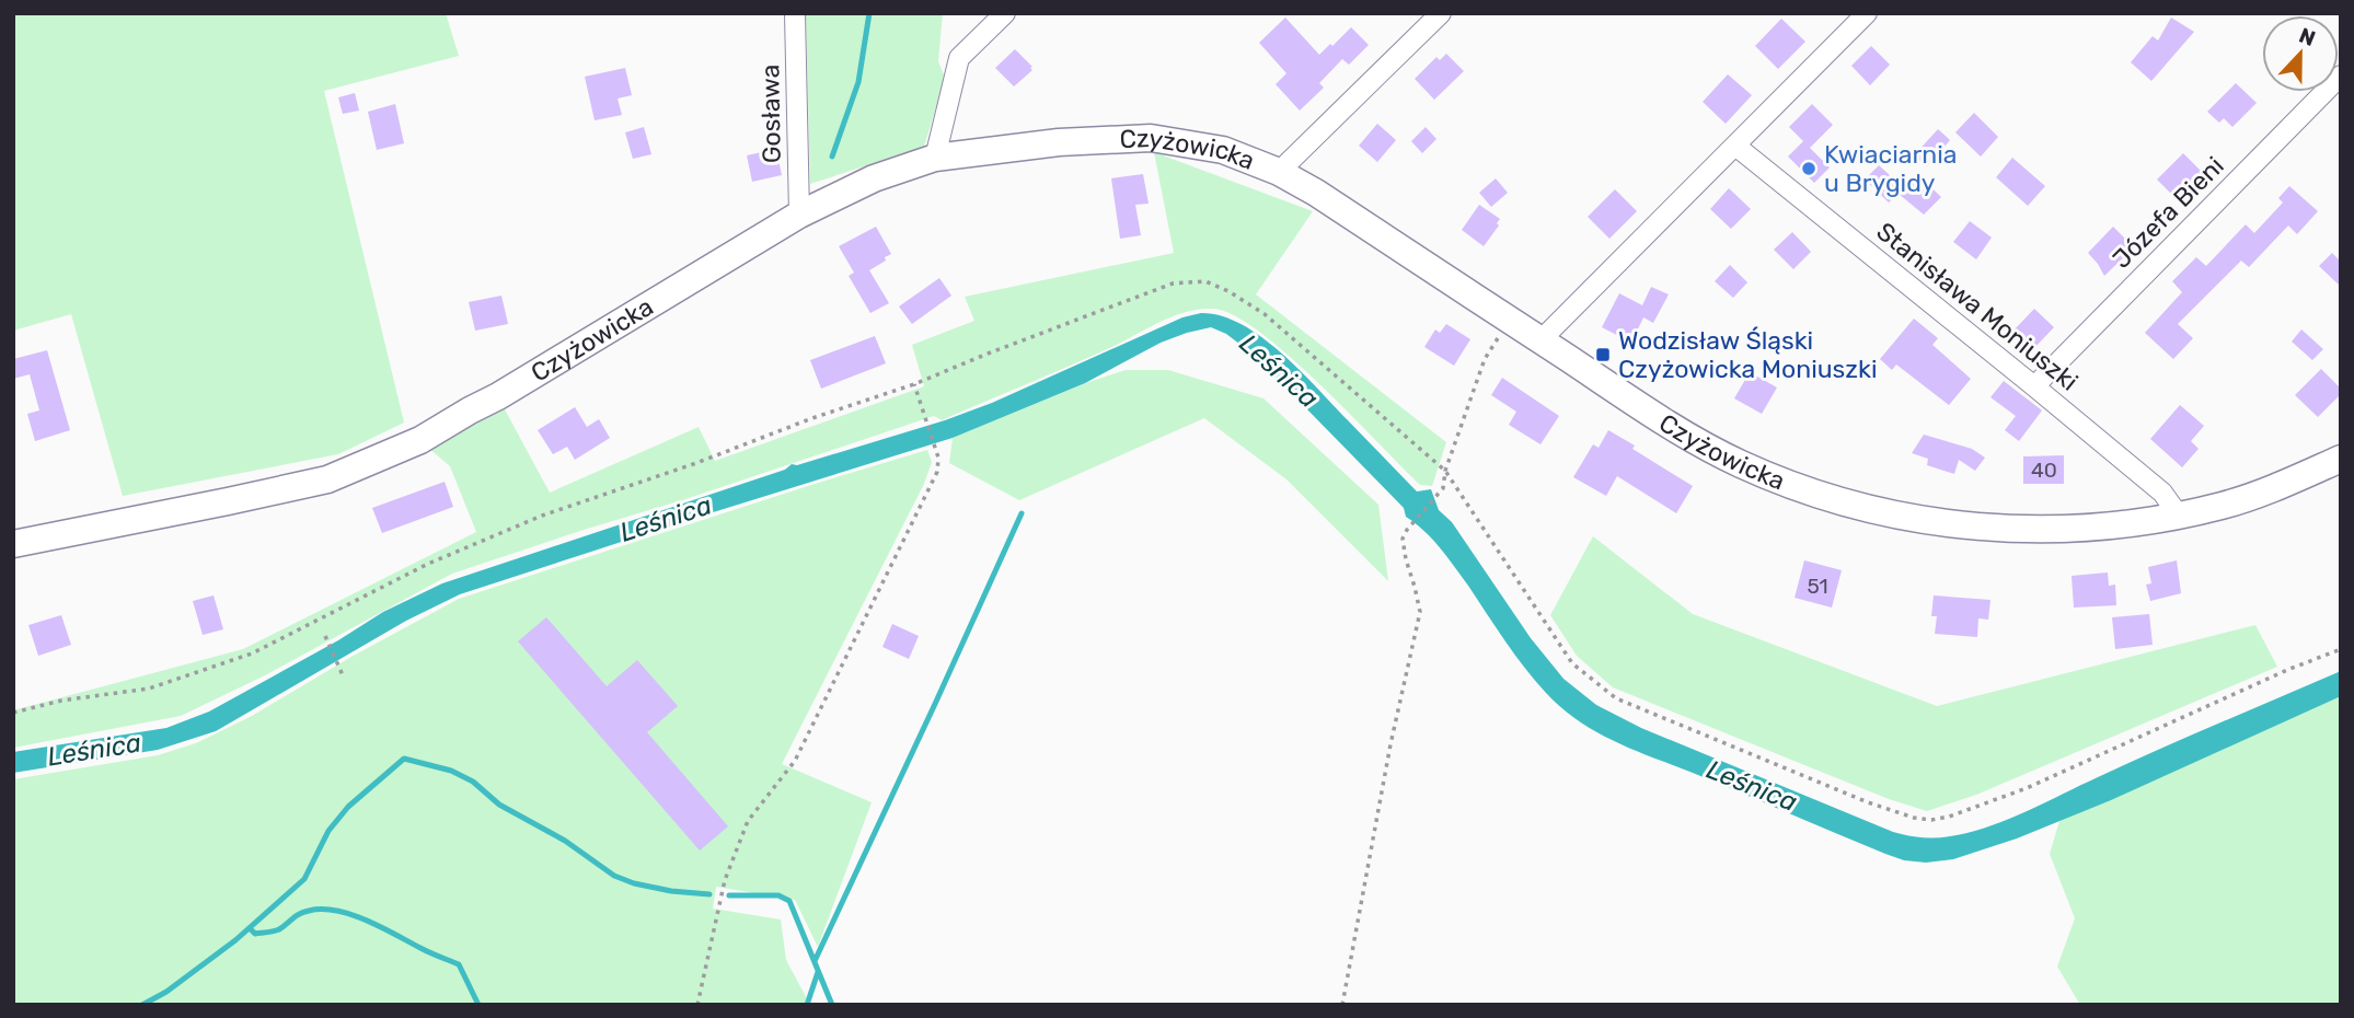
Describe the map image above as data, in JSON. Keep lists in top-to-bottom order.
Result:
{
  "streets": {
    "street": [
      "Gosława",
      "Czyżowicka",
      "Józefa Bieni",
      "Stanisława Moniuszki"
    ]
  },
  "crossings": [
    ["Gosława", "Czyżowicka"],
    ["Czyżowicka", "Stanisława Moniuszki"],
    ["Józefa Bieni", "Stanisława Moniuszki"]
  ],
  "water": ["Leśnica"],
  "places": {
    "other": ["Kwiaciarnia u Brygidy"],
    "transit": ["Wodzisław Śląski Czyżowicka Moniuszki"]
  },
  "house_numbers": ["40", "51"],
  "north": "top"
}
